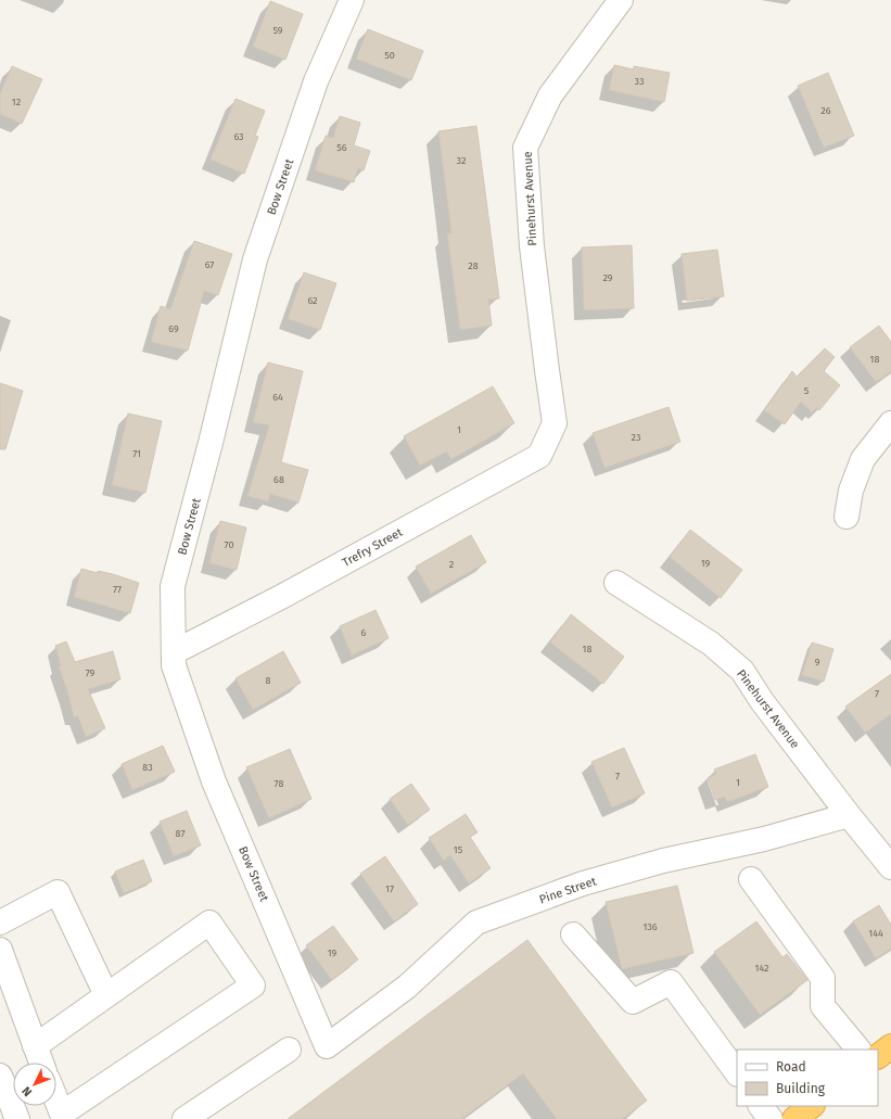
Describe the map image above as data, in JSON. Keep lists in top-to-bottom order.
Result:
{
  "streets": {
    "street": [
      "Bow Street",
      "Pinehurst Avenue",
      "Trefry Street",
      "Pine Street"
    ]
  },
  "crossings": [
    ["Bow Street", "Trefry Street"],
    ["Bow Street", "Pine Street"],
    ["Pinehurst Avenue", "Trefry Street"],
    ["Pinehurst Avenue", "Pine Street"]
  ],
  "house_numbers": [
    "59",
    "50",
    "33",
    "12",
    "26",
    "63",
    "56",
    "32",
    "67",
    "28",
    "29",
    "62",
    "69",
    "18",
    "5",
    "64",
    "1",
    "23",
    "71",
    "68",
    "70",
    "19",
    "2",
    "77",
    "6",
    "18",
    "9",
    "79",
    "8",
    "7",
    "83",
    "7",
    "1",
    "78",
    "87",
    "15",
    "17",
    "136",
    "144",
    "19",
    "142"
  ],
  "legend": ["Road", "Building"],
  "north": "bottom left"
}
